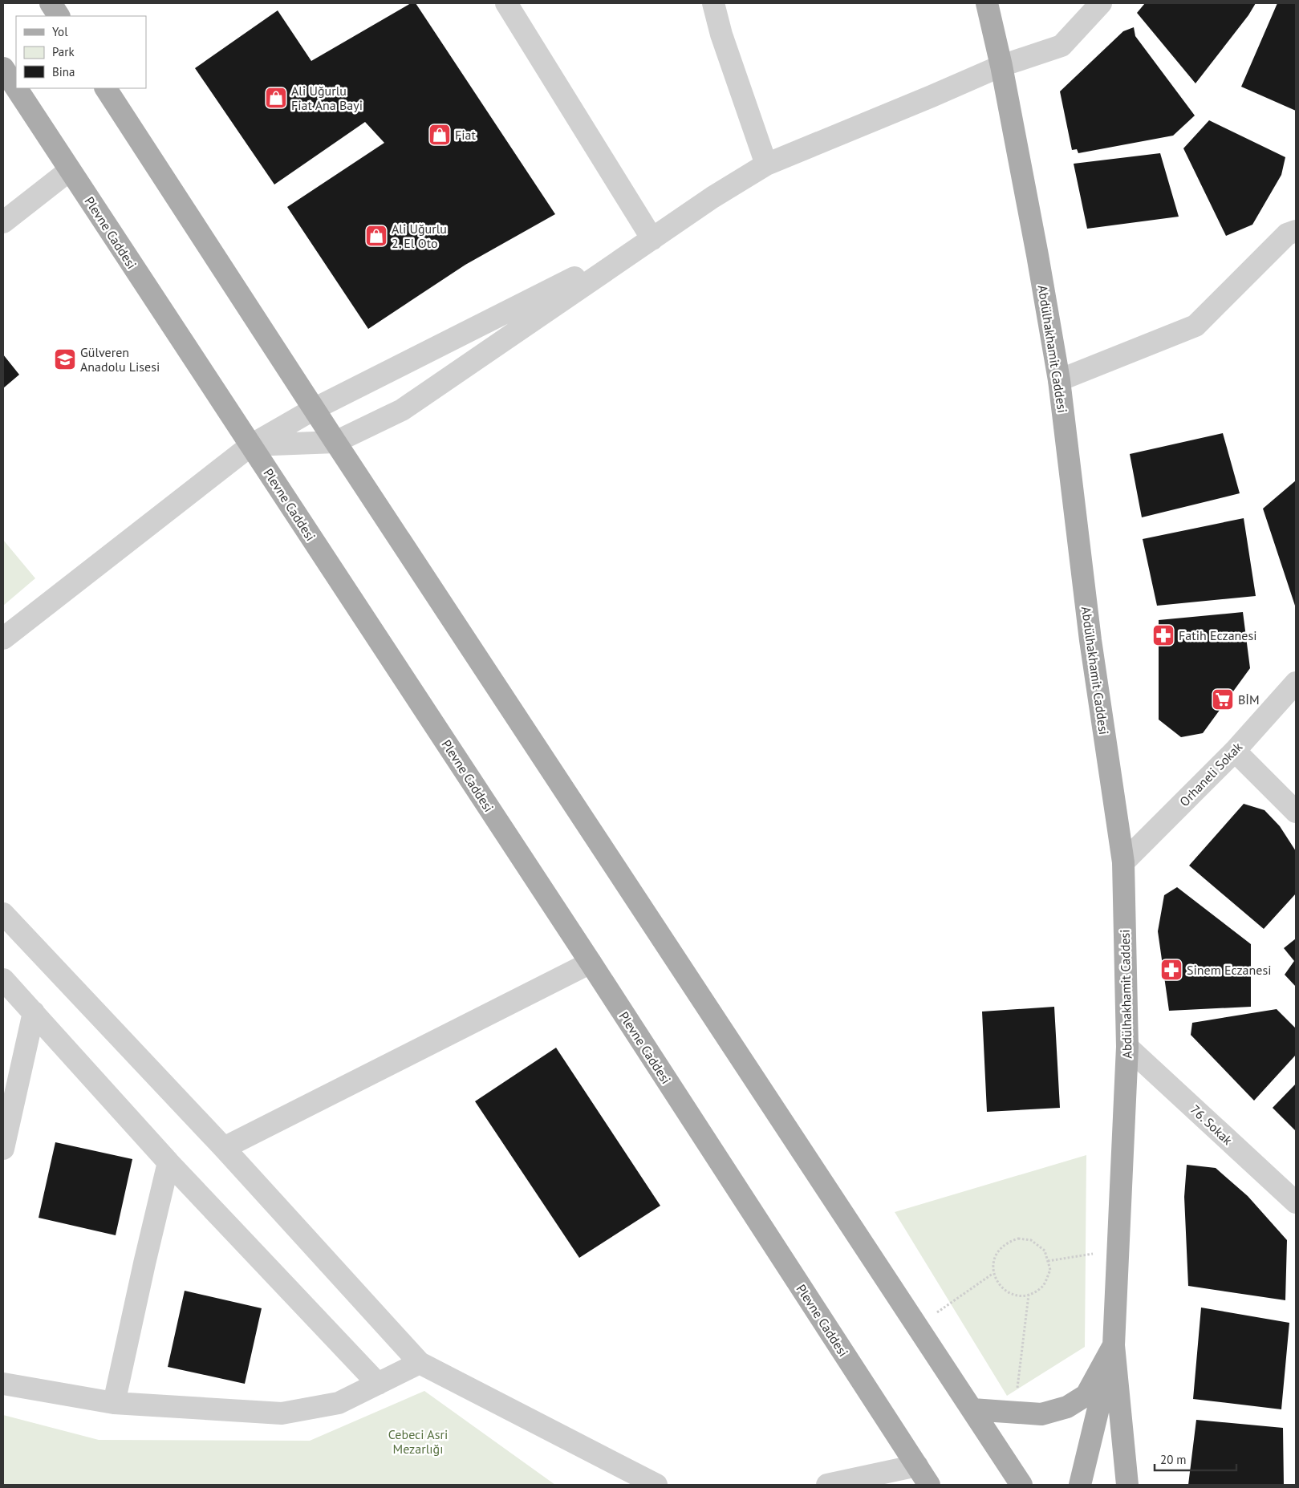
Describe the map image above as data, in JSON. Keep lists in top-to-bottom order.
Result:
{
  "streets": {
    "main road": ["Plevne Caddesi", "Abdülhakhamit Caddesi"],
    "street": ["Orhaneli Sokak", "76. Sokak"]
  },
  "crossings": [
    ["Abdülhakhamit Caddesi", "Orhaneli Sokak"],
    ["Abdülhakhamit Caddesi", "76. Sokak"]
  ],
  "parks": ["Cebeci Asri Mezarlığı"],
  "places": {
    "shop": ["Ali Uğurlu Fiat Ana Bayi", "Fiat", "Ali Uğurlu 2. El Oto"],
    "school or university": ["Gülveren Anadolu Lisesi"],
    "pharmacy": ["Fatih Eczanesi", "Sinem Eczanesi"],
    "supermarket": ["BİM"]
  },
  "legend": ["Yol", "Park", "Bina"],
  "scale_bar": "20 m"
}
